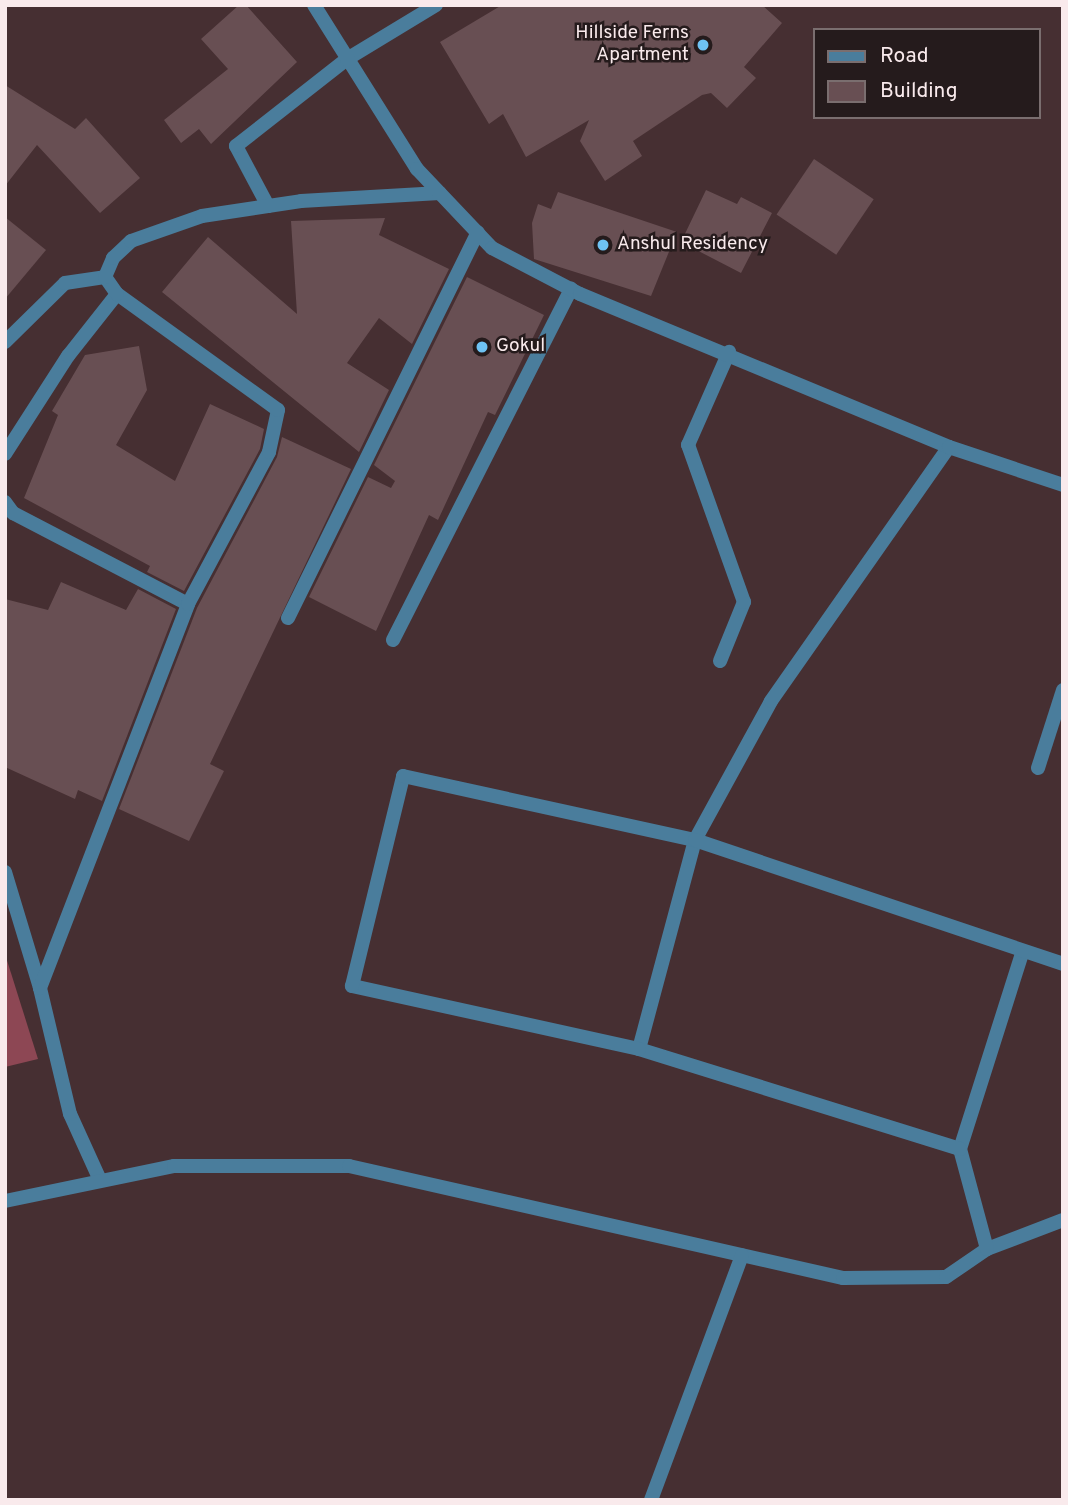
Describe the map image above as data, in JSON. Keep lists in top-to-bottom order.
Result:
{
  "places": ["Hillside Ferns Apartment", "Anshul Residency", "Gokul"],
  "legend": ["Road", "Building"]
}
